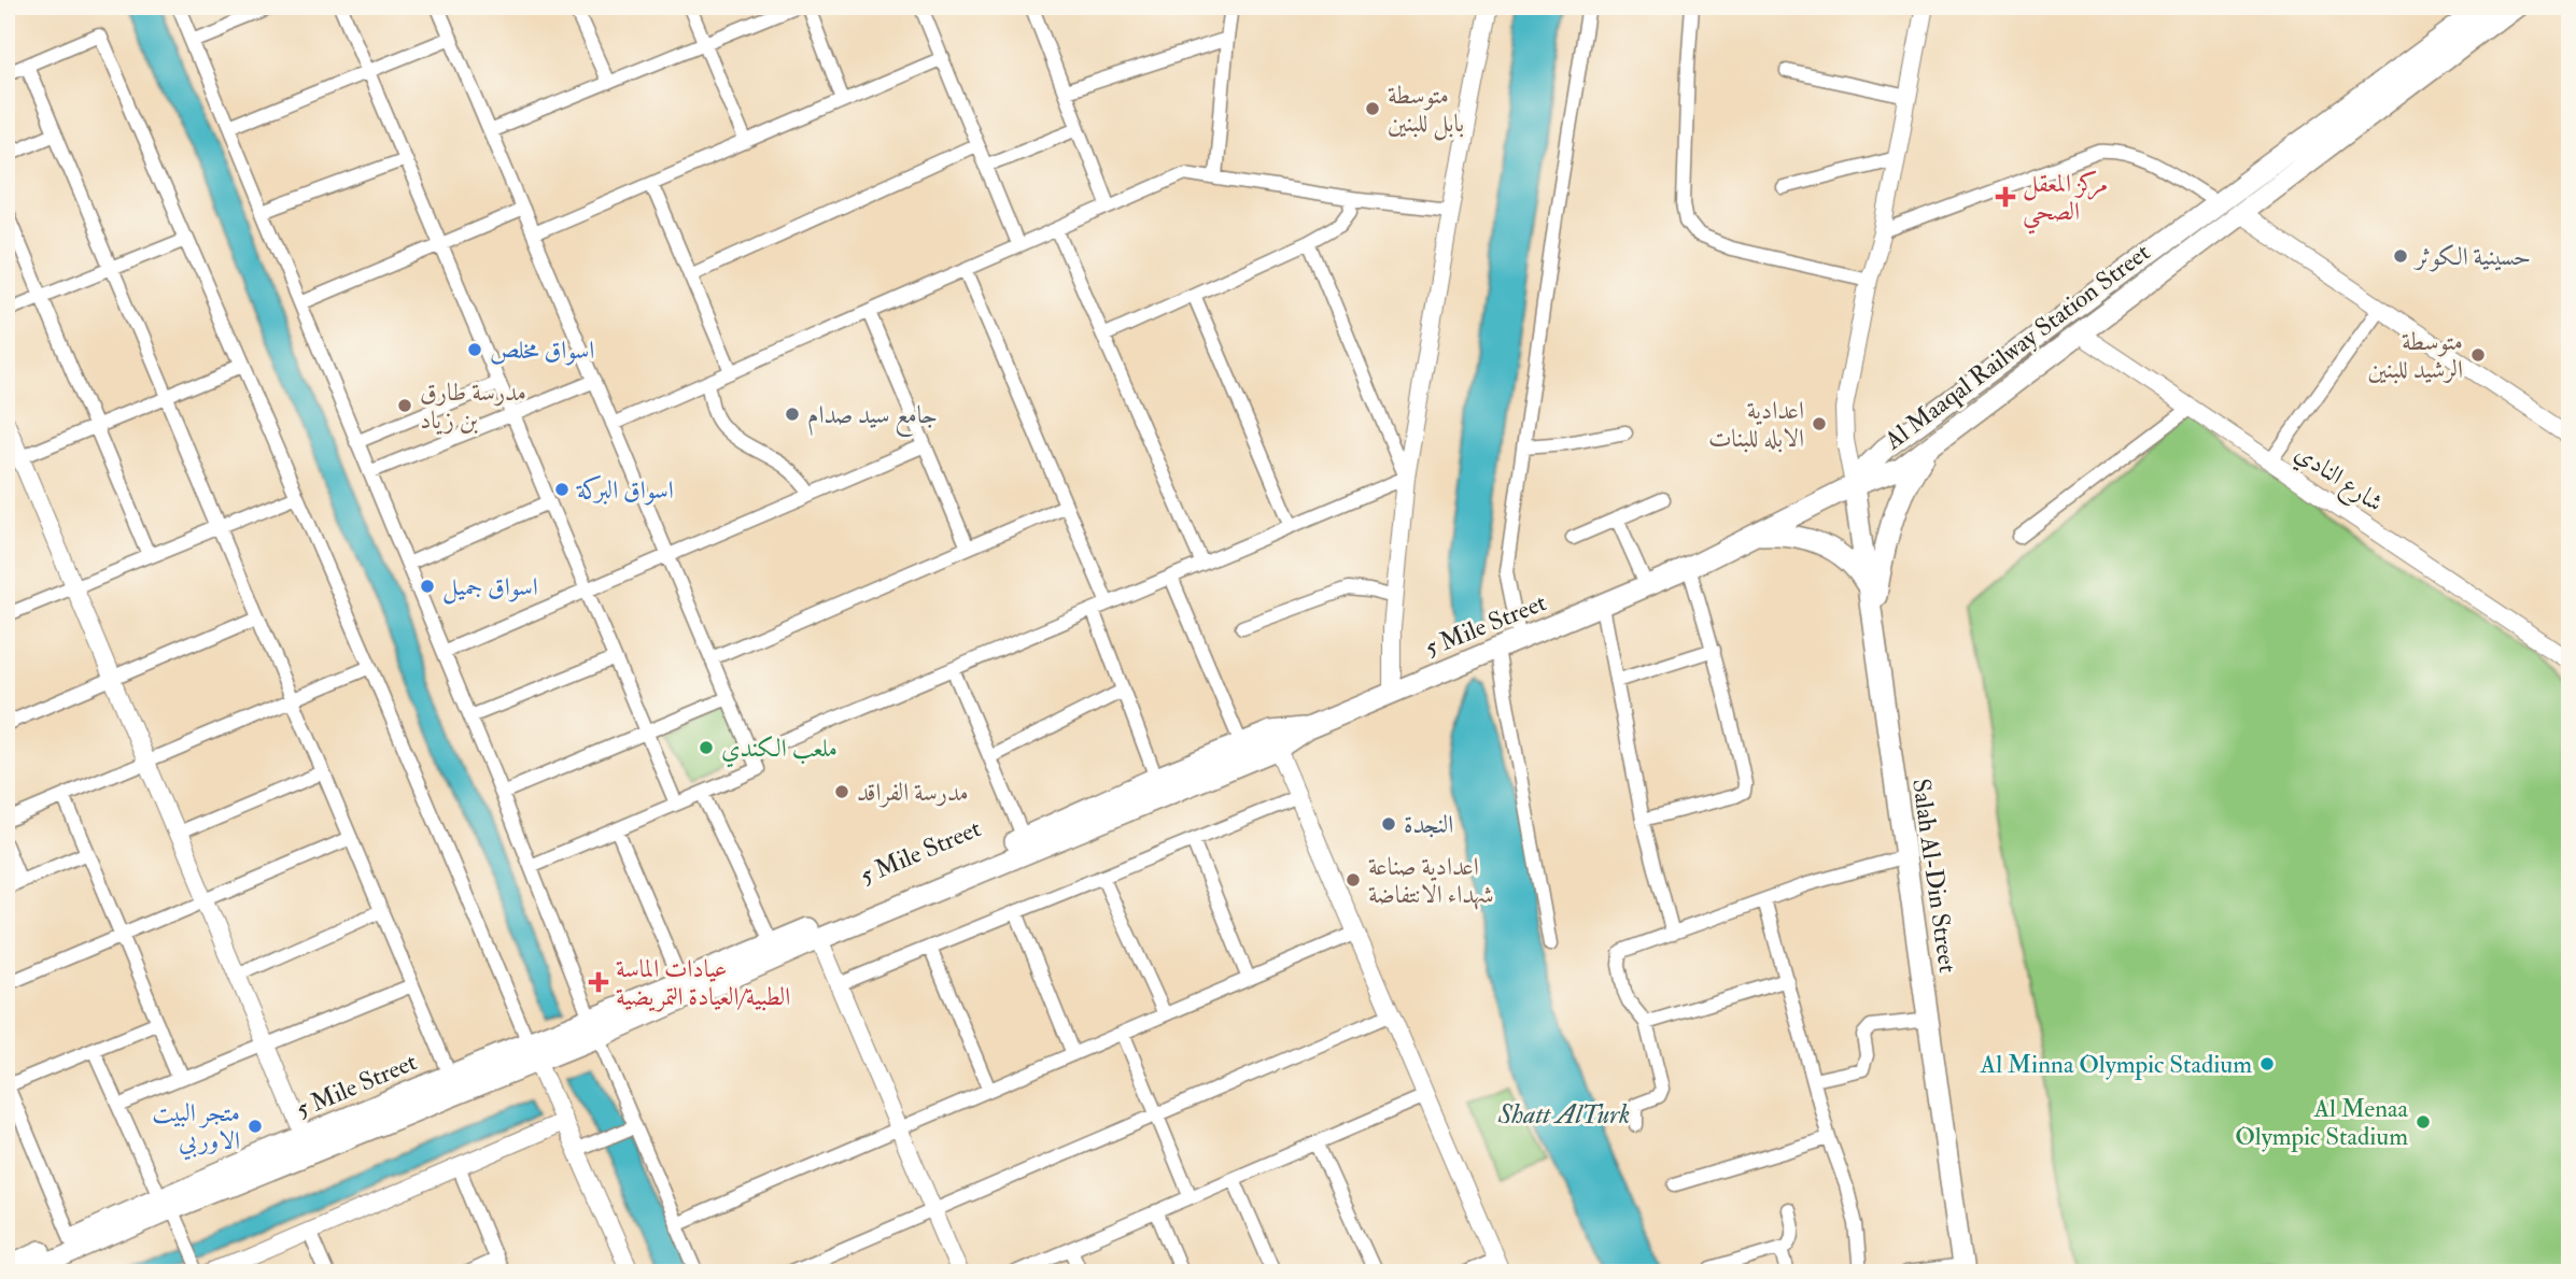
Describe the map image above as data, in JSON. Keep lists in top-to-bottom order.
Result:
{
  "streets": {
    "main road": ["Al Maaqal Railway Station Street", "5 Mile Street", "Salah Al-Din Street"],
    "street": ["شارع النادي"]
  },
  "crossings": [
    ["Al Maaqal Railway Station Street", "شارع النادي"],
    ["Al Maaqal Railway Station Street", "5 Mile Street"],
    ["Al Maaqal Railway Station Street", "Salah Al-Din Street"],
    ["5 Mile Street", "Salah Al-Din Street"]
  ],
  "water": ["Shatt AlTurk"],
  "places": {
    "other": [
      "متوسطة بابل للبنين",
      "حسينية الكوثر",
      "اسواق مخلص",
      "متوسطة الرشيد للبنين",
      "مدرسة طارق بن زياد",
      "جامع سيد صدام",
      "اعدادية الابله للبنات",
      "اسواق البركة",
      "اسواق جميل",
      "ملعب الكندي",
      "مدرسة الفراقد",
      "النجدة",
      "اعدادية صناعة شهداء الانتفاضة",
      "Al Minna Olympic Stadium",
      "Al Menaa Olympic Stadium",
      "متجر البيت الاوربي"
    ],
    "health": ["مركز المعقل الصحي", "عيادات الماسة الطبية/العيادة التمريضية"]
  }
}
